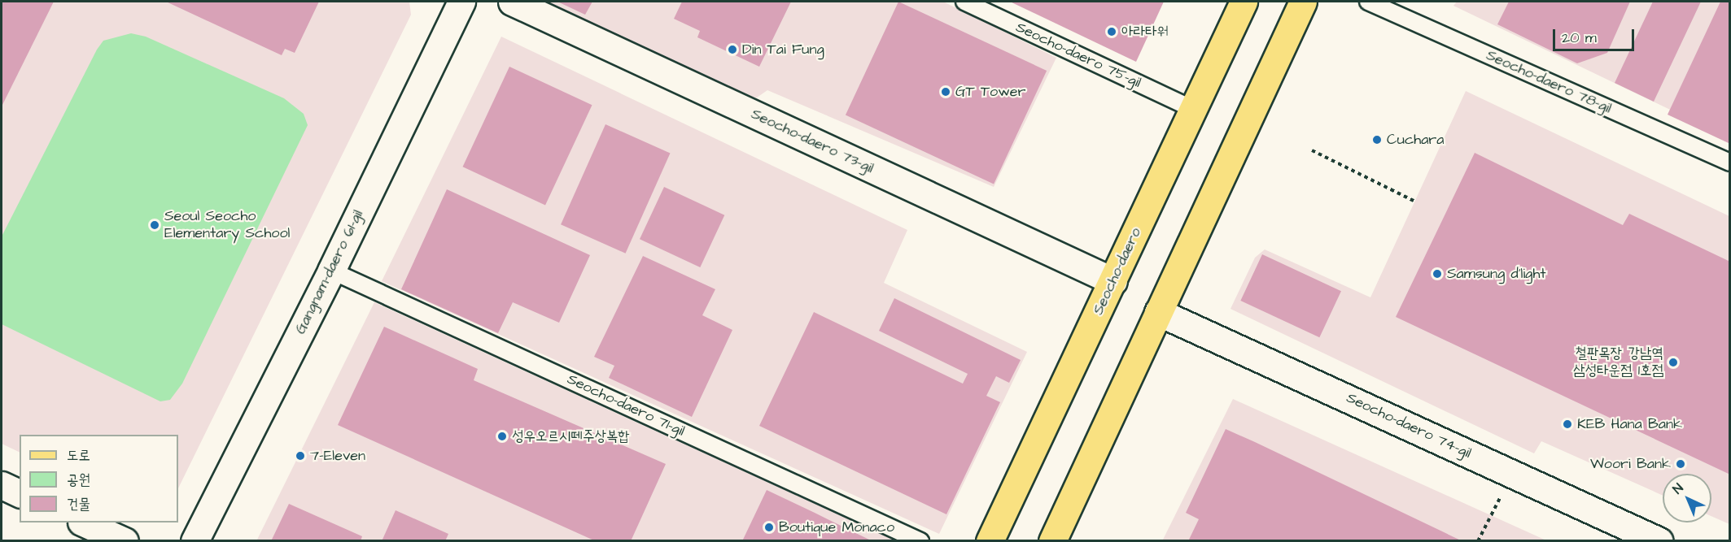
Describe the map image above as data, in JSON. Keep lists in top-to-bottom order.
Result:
{
  "streets": {
    "main road": ["Seocho-daero"],
    "street": ["Seocho-daero 73-gil", "Gangnam-daero 61-gil", "Seocho-daero 74-gil"],
    "lane": ["Seocho-daero 75-gil", "Seocho-daero 78-gil", "Seocho-daero 71-gil"]
  },
  "crossings": [
    ["Seocho-daero 75-gil", "Seocho-daero"],
    ["Seocho-daero 73-gil", "Seocho-daero"],
    ["Gangnam-daero 61-gil", "Seocho-daero 71-gil"]
  ],
  "places": [
    "아라타워",
    "Din Tai Fung",
    "GT Tower",
    "Cuchara",
    "Seoul Seocho Elementary School",
    "Samsung d'light",
    "철판목장 강남역 삼성타운점 1호점",
    "KEB Hana Bank",
    "성우오르시떼주상복합",
    "7-Eleven",
    "Woori Bank",
    "Boutique Monaco"
  ],
  "legend": ["도로", "공원", "건물"],
  "scale_bar": "20 m",
  "north": "top left"
}
